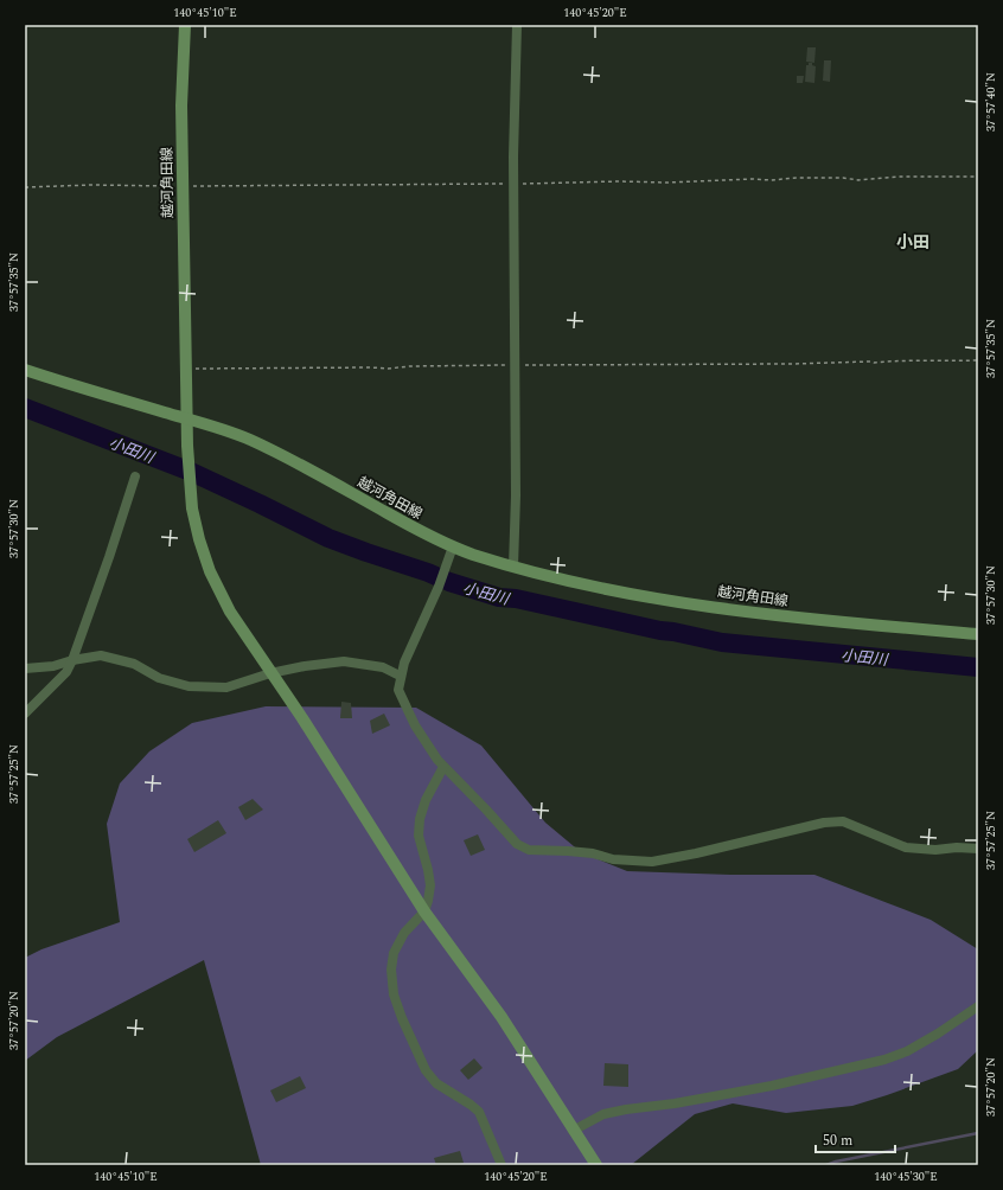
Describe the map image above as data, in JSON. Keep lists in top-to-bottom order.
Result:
{
  "streets": {
    "main road": ["越河角田線"]
  },
  "districts": ["小田"],
  "water": ["小田川"],
  "scale_bar": "50 m",
  "coordinates": [
    "140°45'10\"E",
    "140°45'20\"E",
    "37°57'40\"N",
    "37°57'35\"N",
    "37°57'30\"N",
    "37°57'25\"N",
    "37°57'20\"N",
    "140°45'30\"E"
  ]
}
